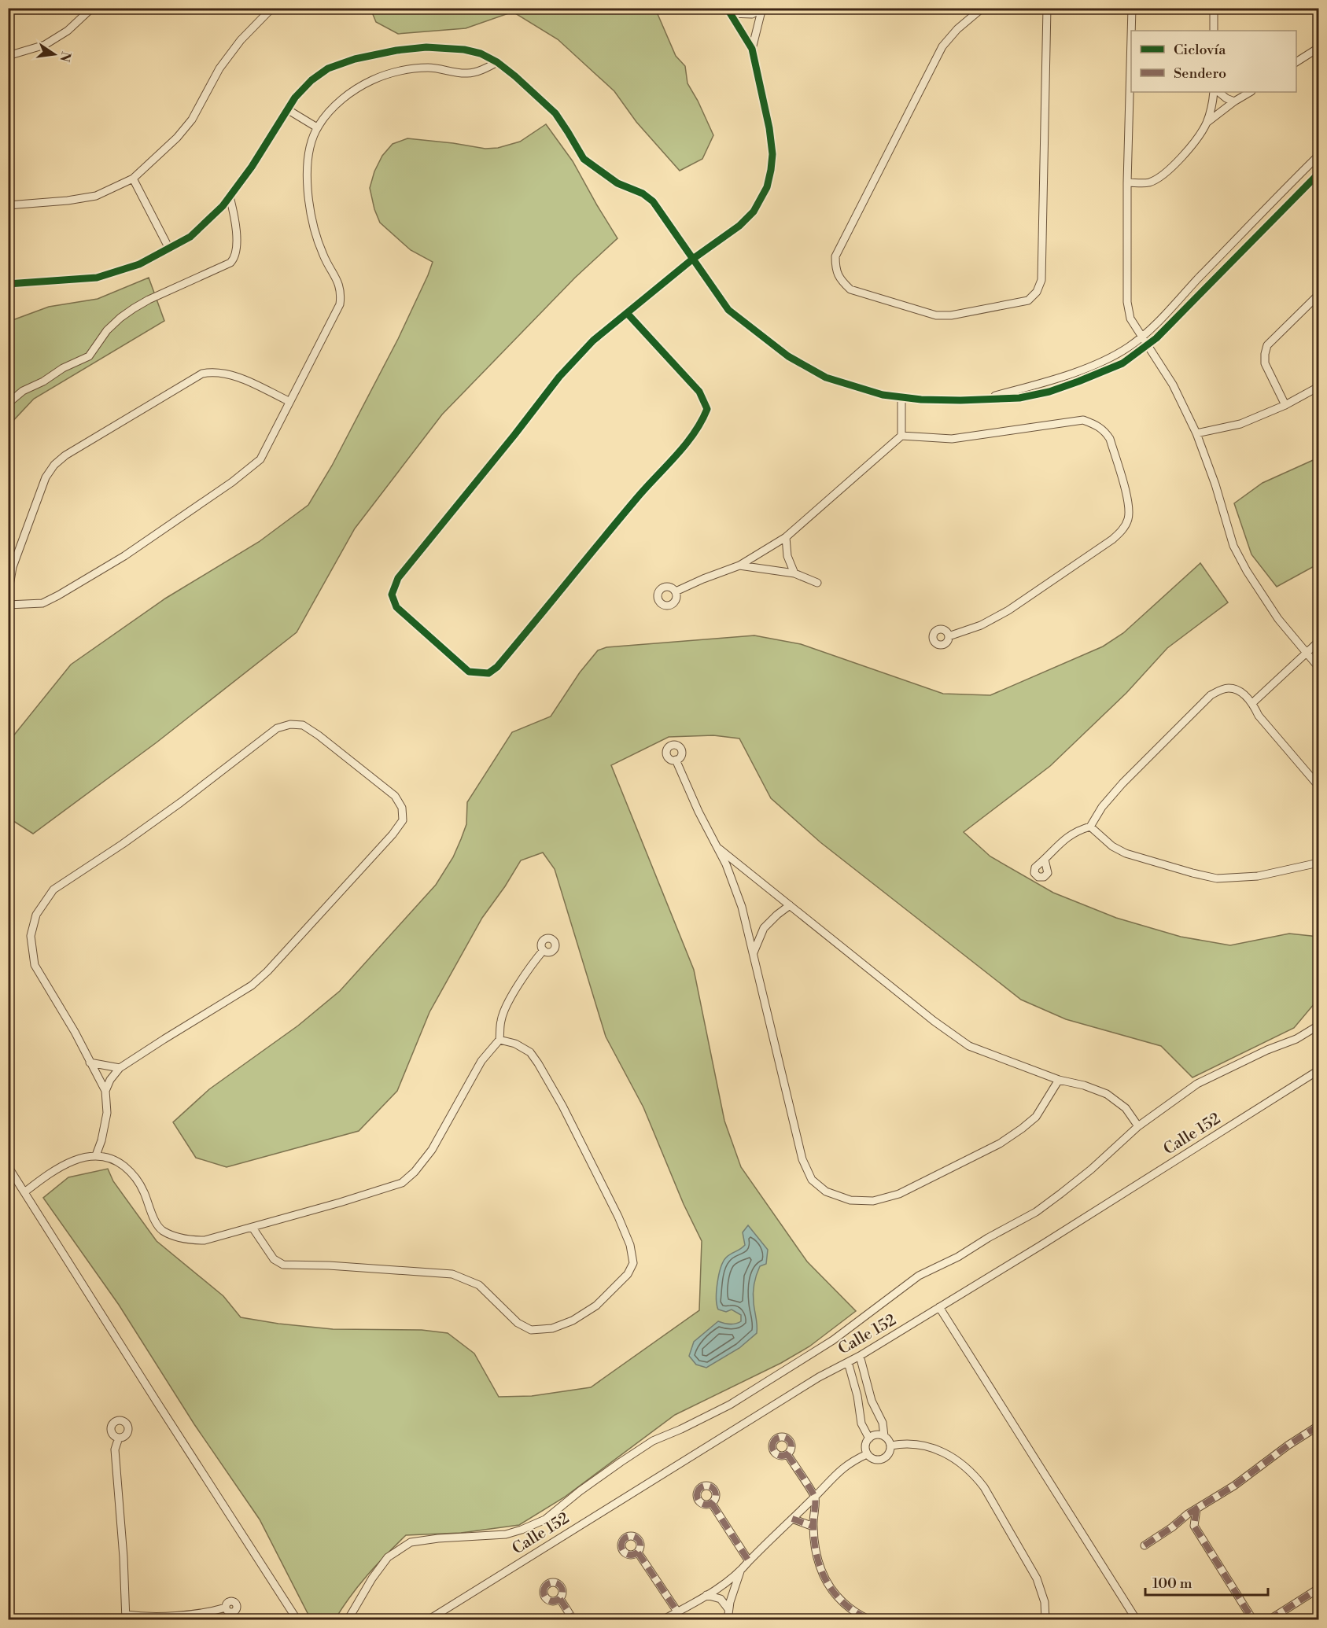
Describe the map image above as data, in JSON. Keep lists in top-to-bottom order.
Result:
{
  "streets": {
    "street": ["Calle 152"]
  },
  "legend": ["Ciclovía", "Sendero"],
  "scale_bar": "100 m",
  "north": "right"
}
